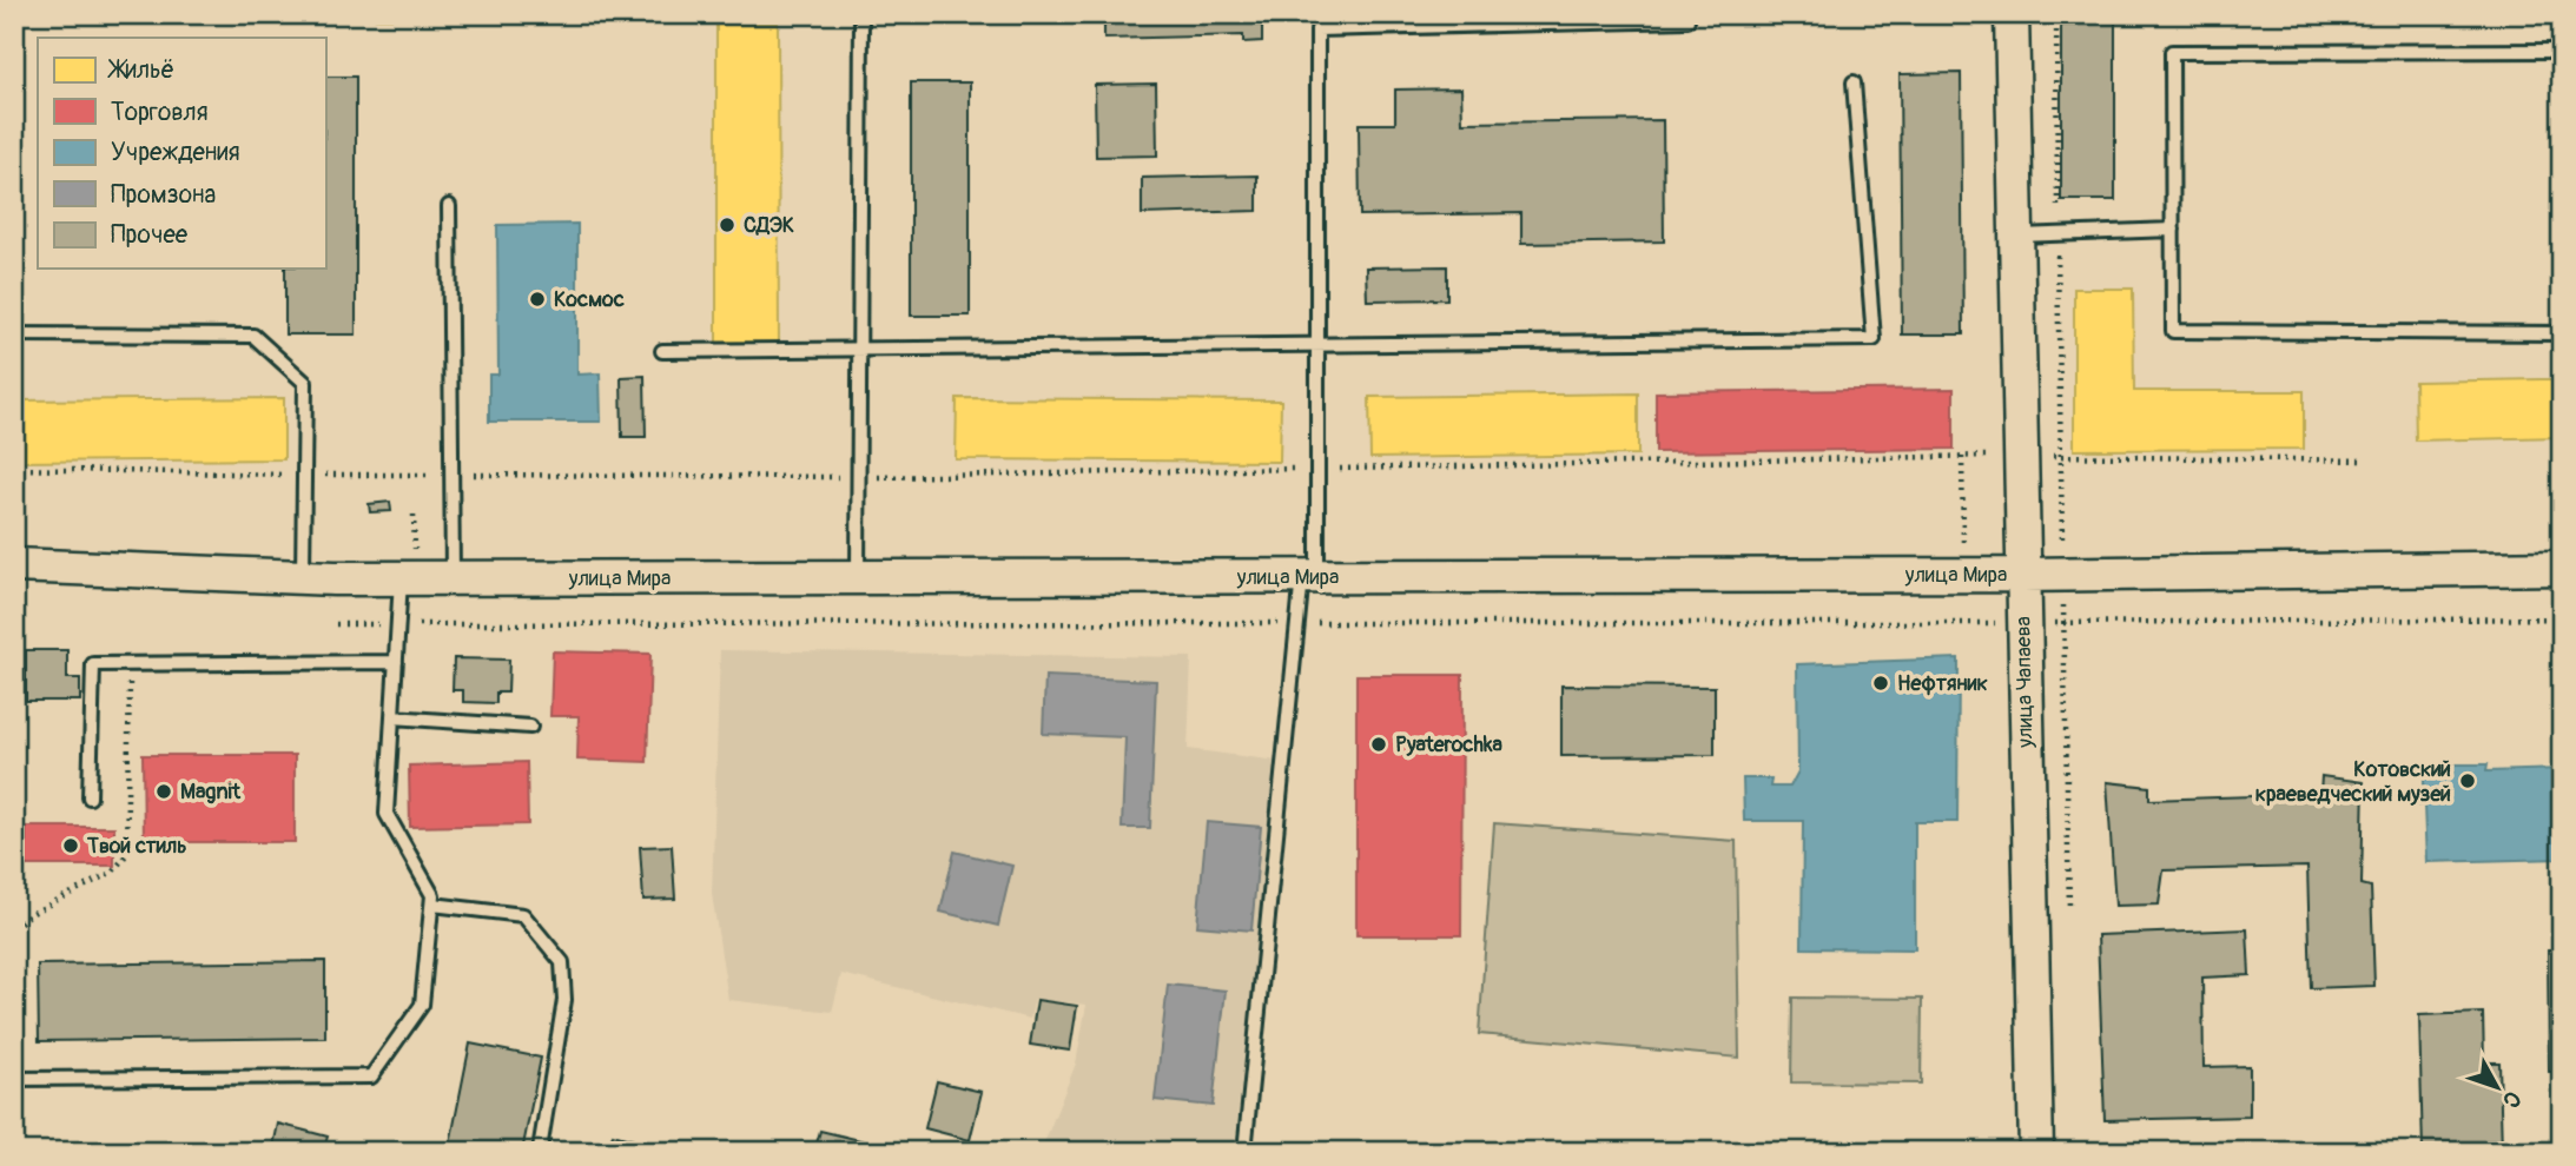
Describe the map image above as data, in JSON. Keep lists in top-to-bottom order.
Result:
{
  "streets": {
    "street": ["улица Мира", "улица Чапаева"]
  },
  "crossings": [
    ["улица Мира", "улица Чапаева"]
  ],
  "places": [
    "СДЭК",
    "Космос",
    "Нефтяник",
    "Pyaterochka",
    "Котовский краеведческий музей",
    "Magnit",
    "Твой стиль"
  ],
  "legend": [
    "Жильё",
    "Торговля",
    "Учреждения",
    "Промзона",
    "Прочее"
  ],
  "north": "bottom right"
}
